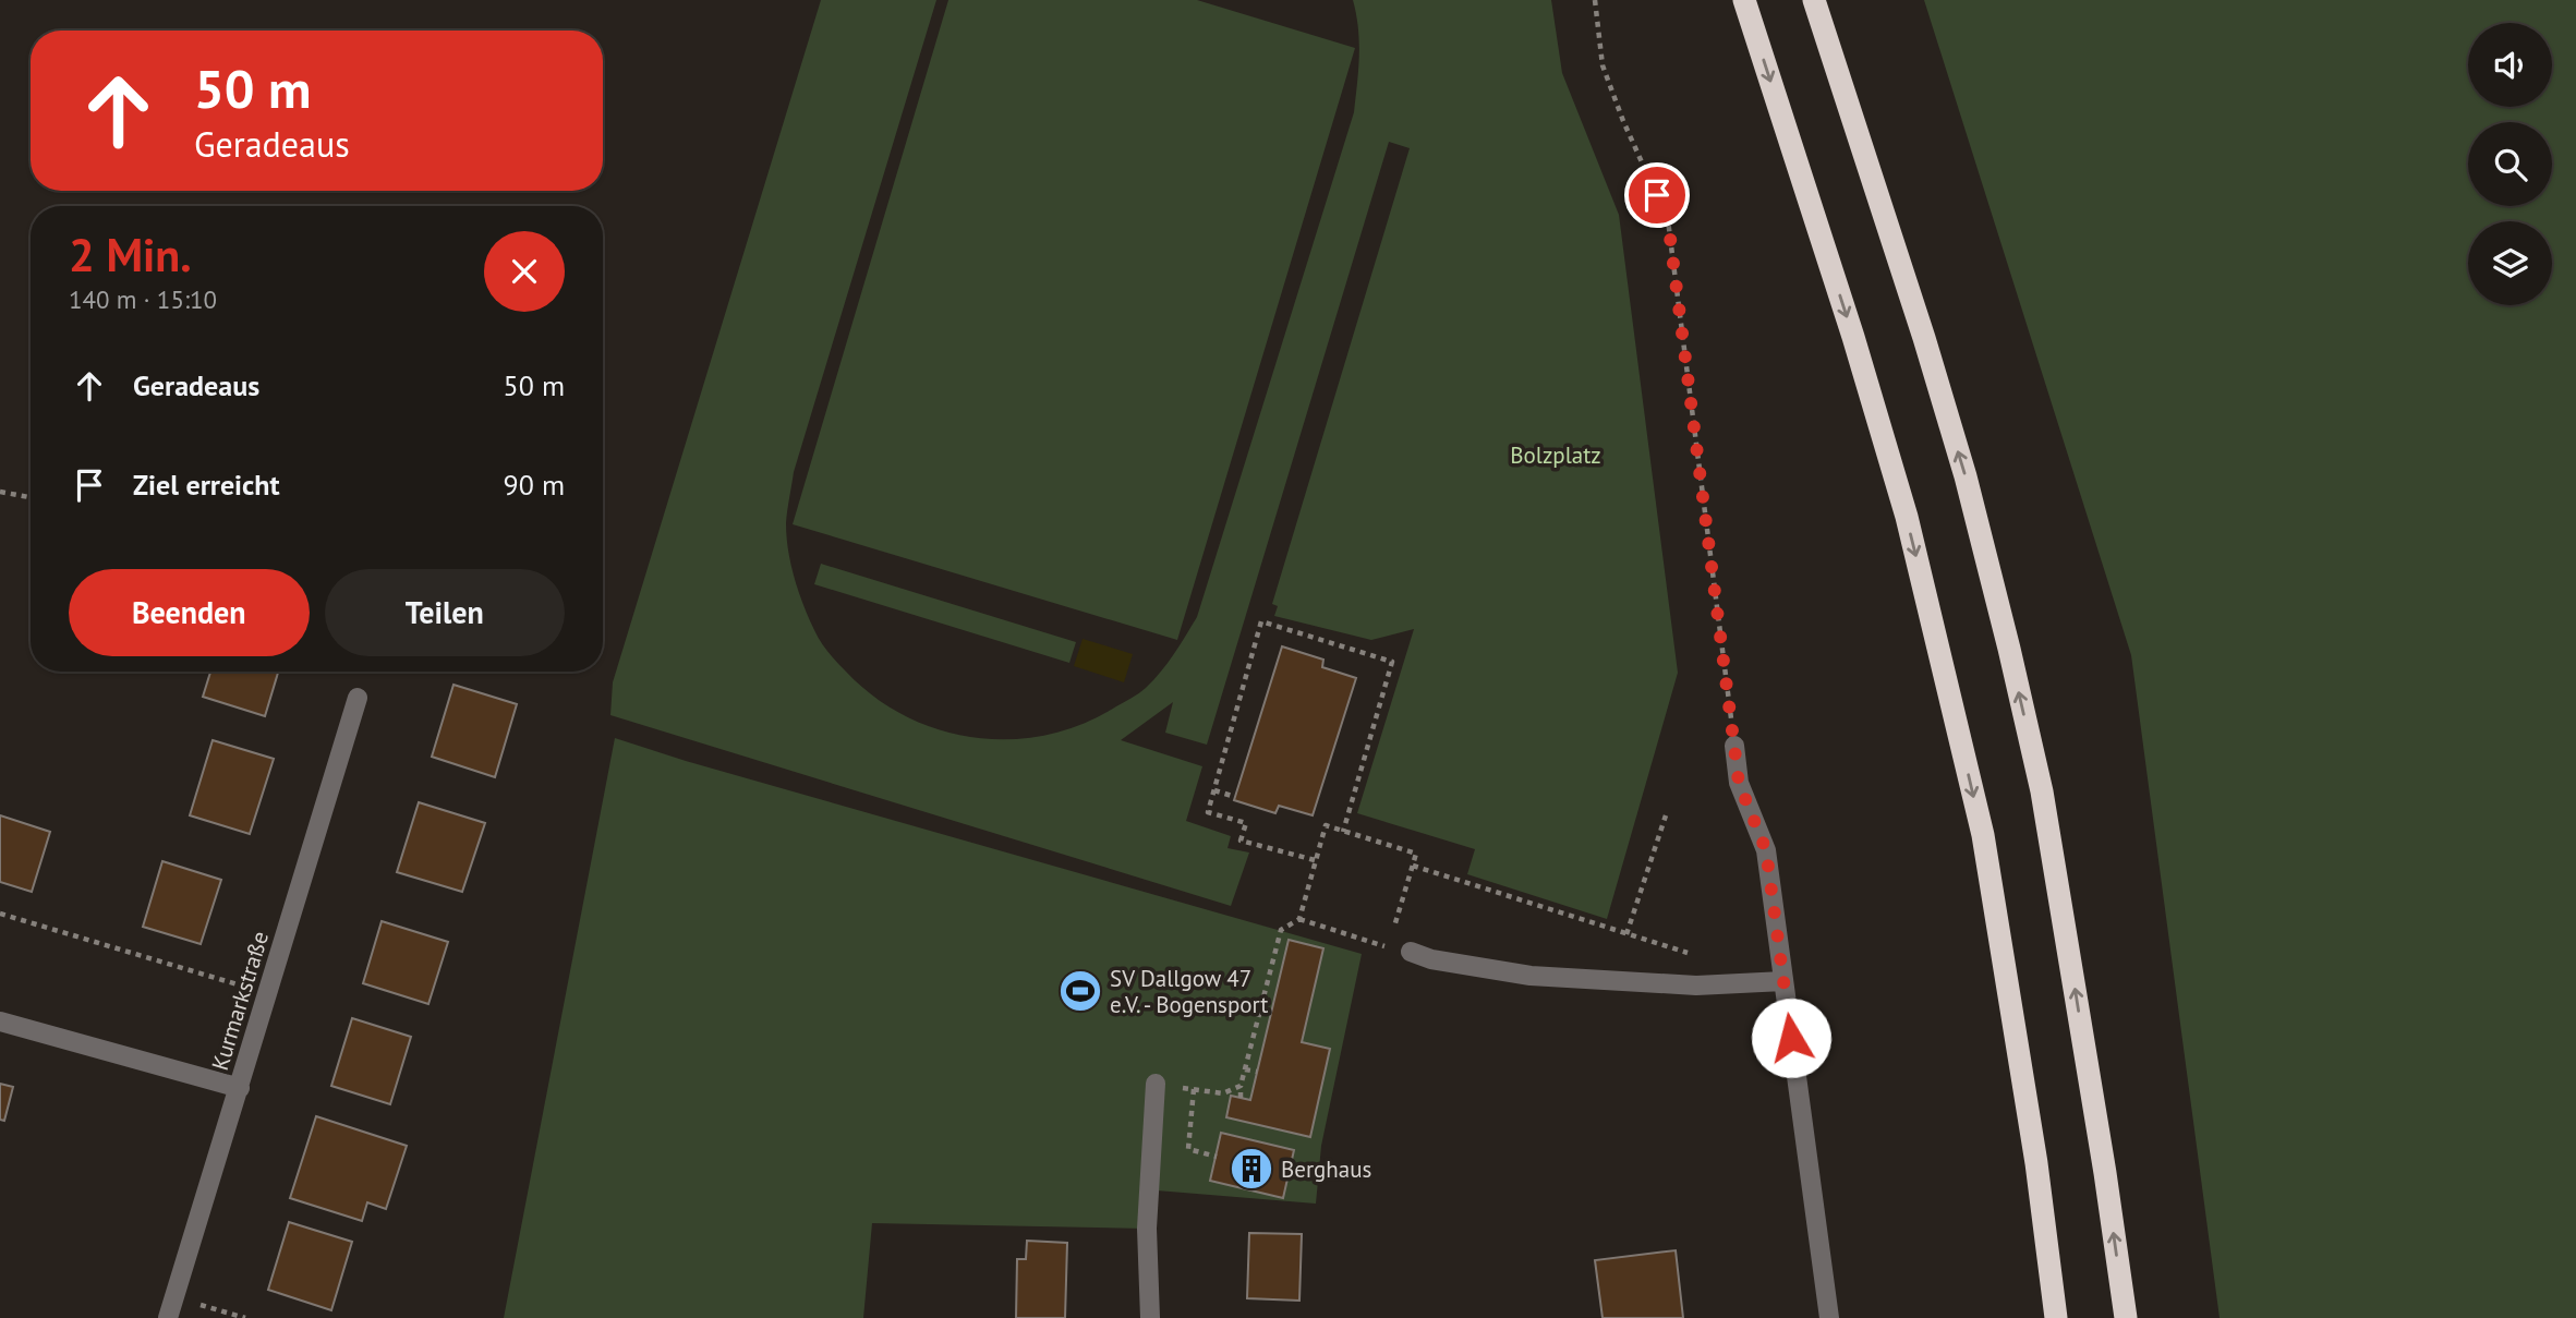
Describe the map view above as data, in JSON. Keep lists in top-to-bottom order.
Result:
{
  "streets": {
    "street": ["Kurmarkstraße"]
  },
  "parks": ["Bolzplatz"],
  "places": {
    "sports": ["SV Dallgow 47 e.V. - Bogensport"],
    "building": ["Berghaus"]
  },
  "page": {
    "turn": ["50 m", "Geradeaus"],
    "heading": ["2 Min.", "140 m · 15:10"],
    "list": [
      {
        "name": "Geradeaus",
        "value": "50 m"
      },
      {
        "name": "Ziel erreicht",
        "value": "90 m"
      }
    ],
    "buttons": ["Beenden", "Teilen"]
  }
}
